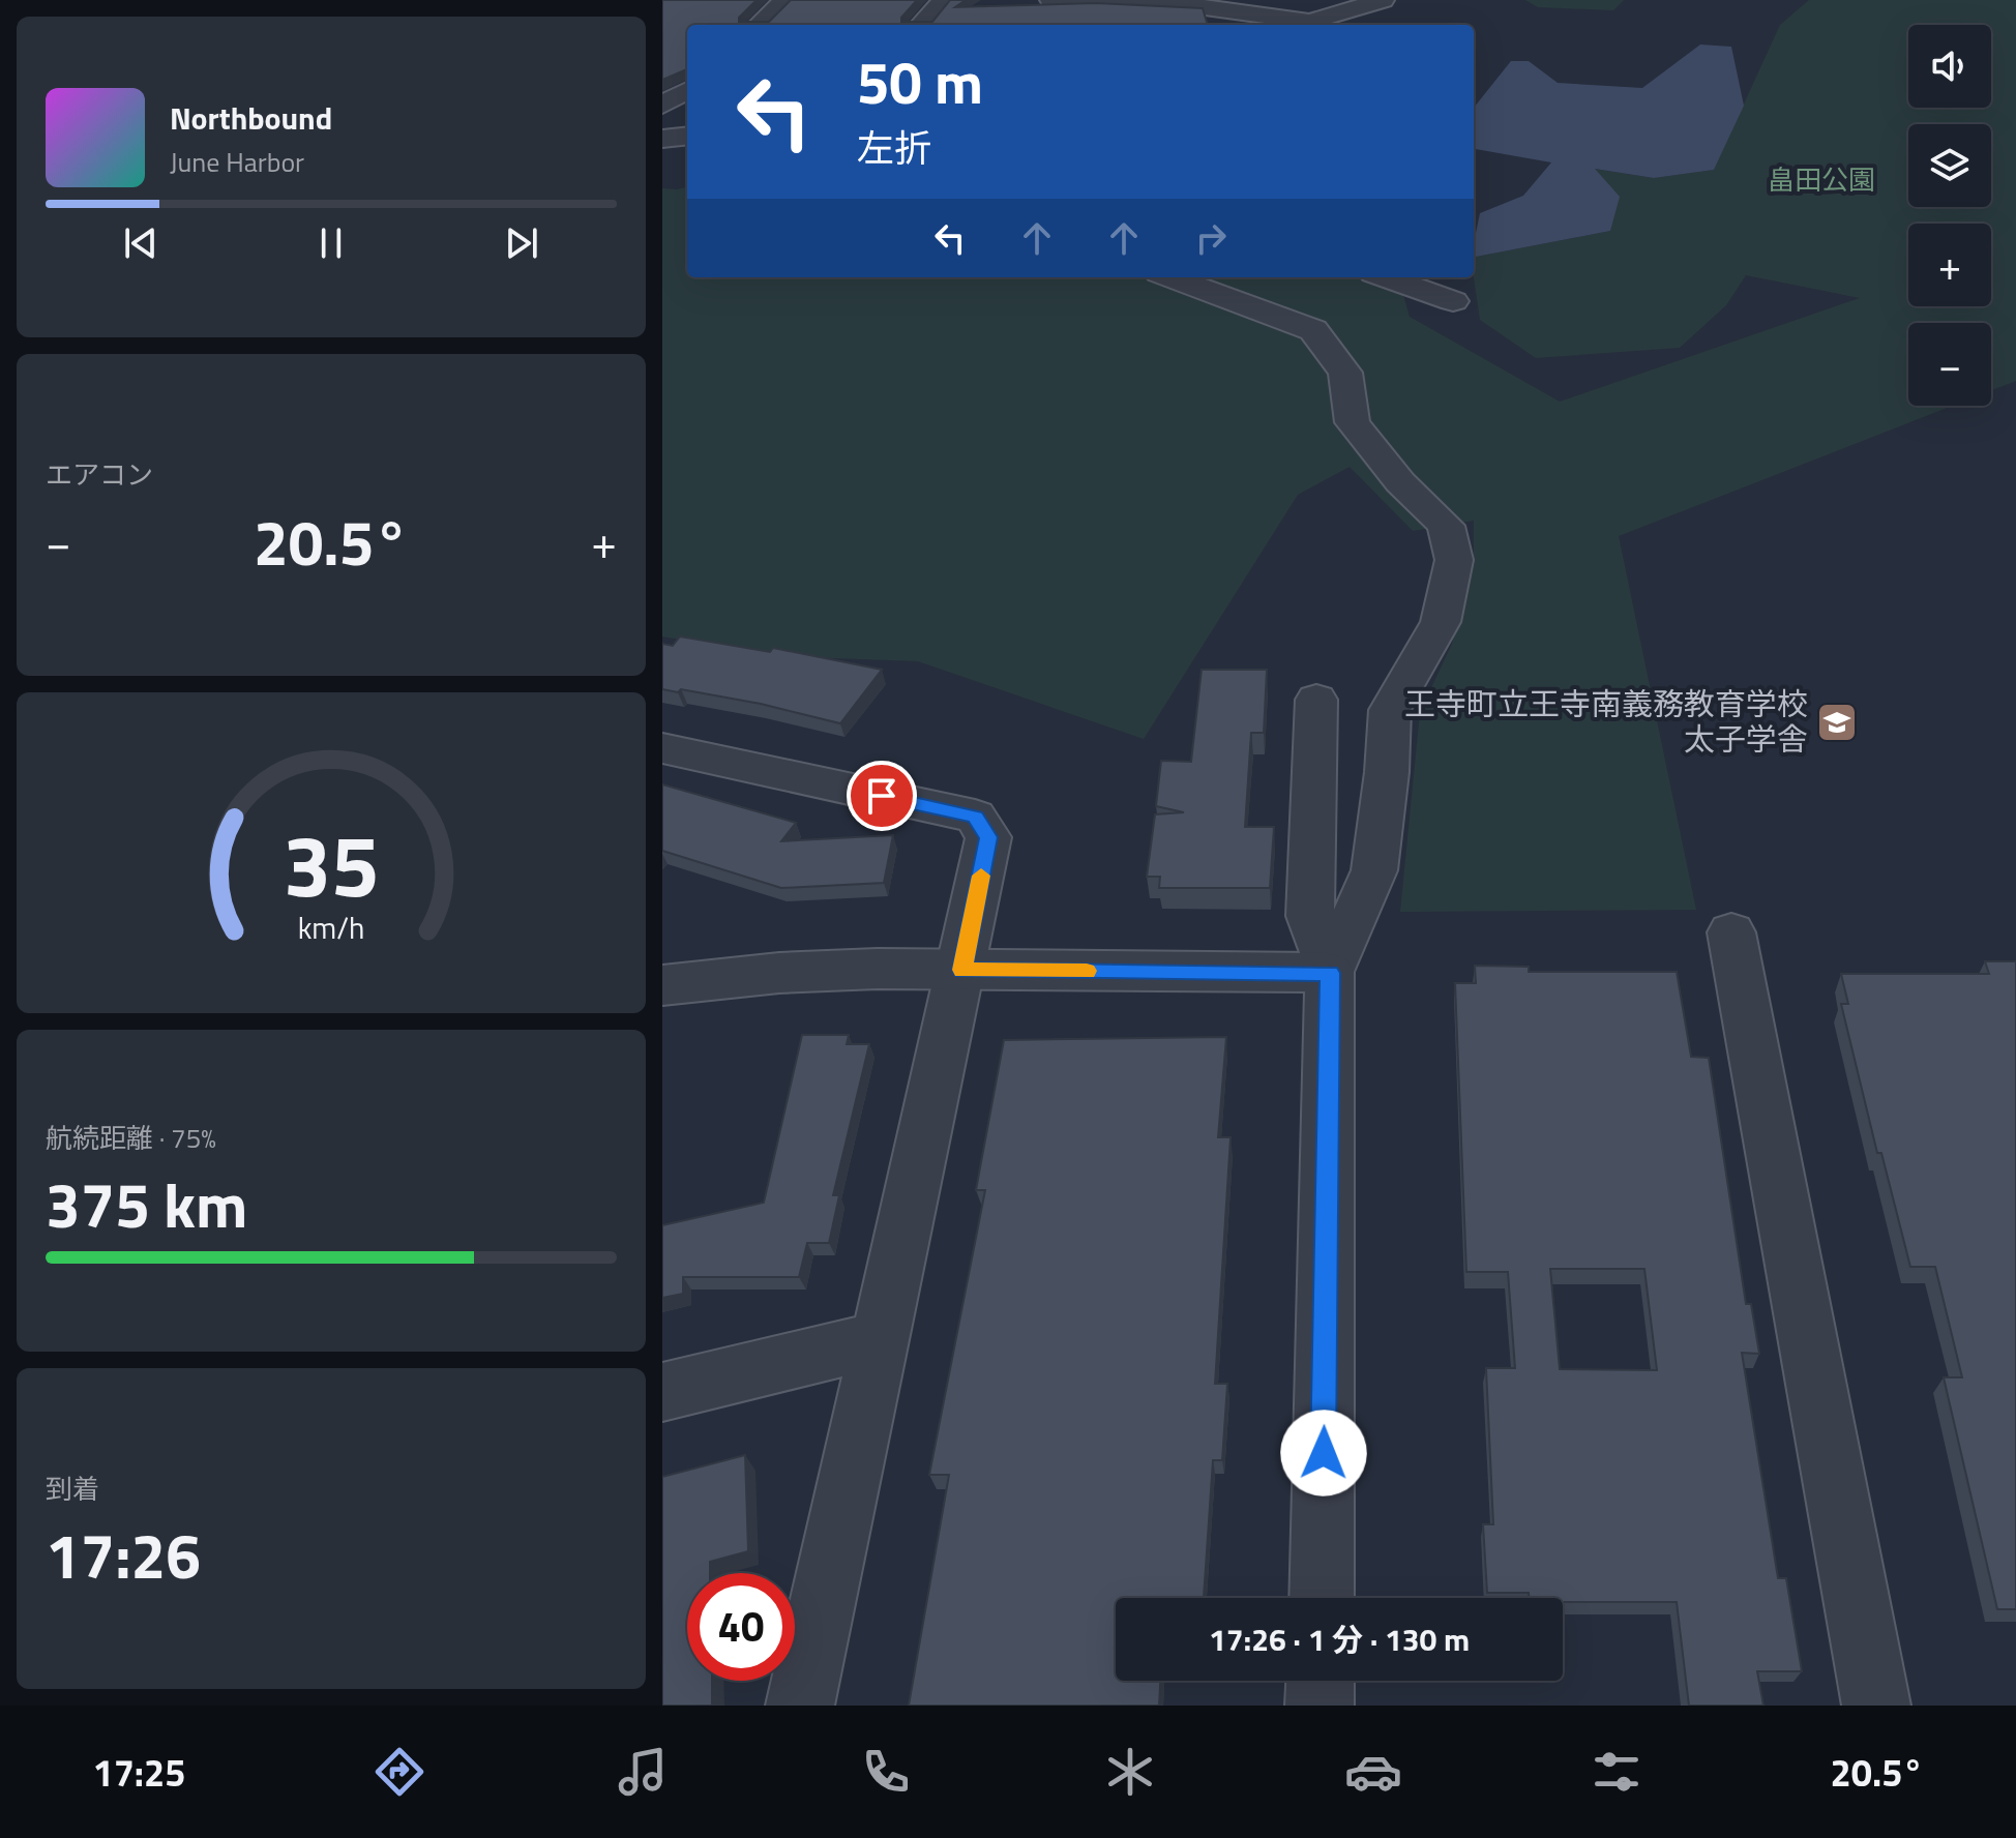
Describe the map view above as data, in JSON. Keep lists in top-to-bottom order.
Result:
{
  "parks": ["畠田公園"],
  "places": {
    "school or university": ["王寺町立王寺南義務教育学校 太子学舎"]
  },
  "page": {
    "map_buttons": ["+", "−"],
    "turn": ["50 m", "左折"],
    "song": ["Northbound", "June Harbor"],
    "tile": [
      "エアコン",
      ["航続距離 · 75%", "375 km"],
      ["到着", "17:26"]
    ],
    "heat": ["−", "20.5°", "+"],
    "limit": "40",
    "trip": "17:26 · 1 分 · 130 m",
    "tabs": ["17:25", "20.5°"],
    "gauge": ["35", "km/h"]
  }
}
